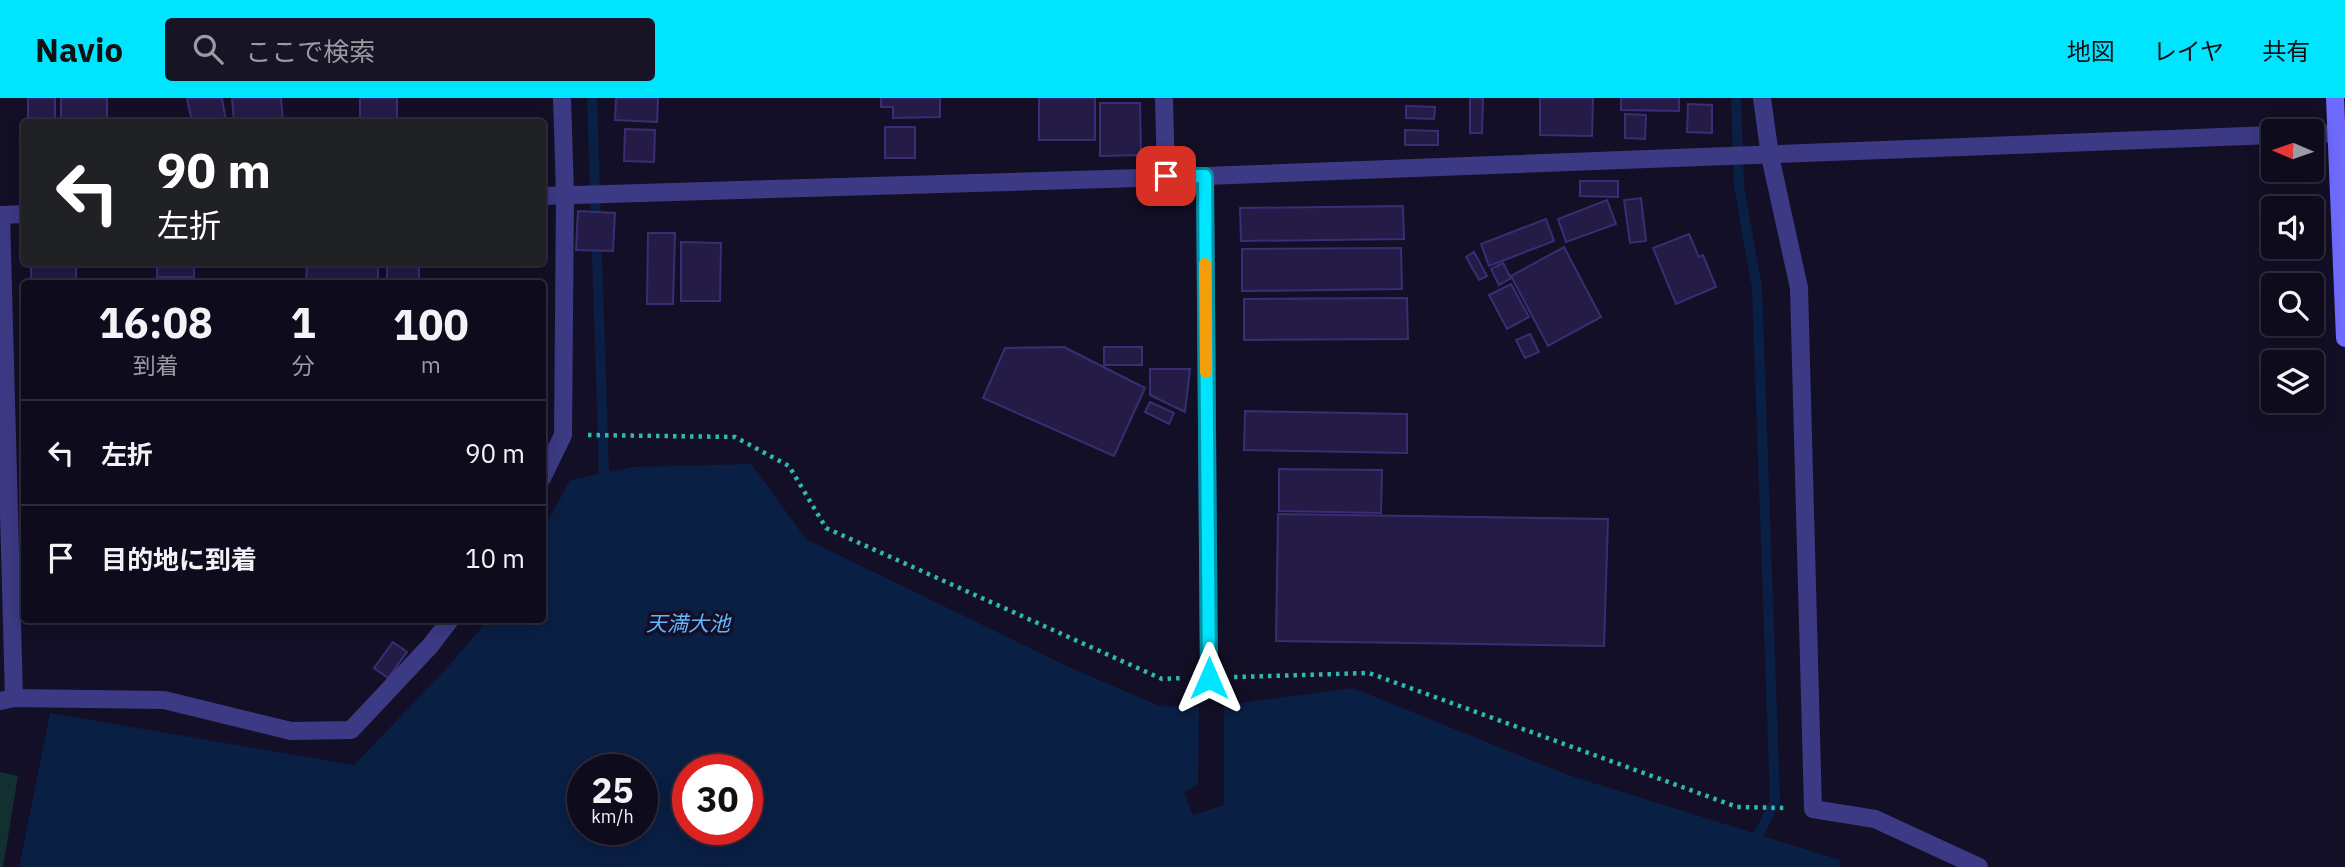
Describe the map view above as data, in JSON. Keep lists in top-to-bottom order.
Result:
{
  "water": ["天満大池"],
  "north": "left",
  "page": {
    "header": "Navio",
    "search": "ここで検索",
    "nav": ["地図", "レイヤ", "共有"],
    "turn": ["90 m", "左折"],
    "eta": [
      "16:08",
      "到着",
      "1",
      "分",
      "100",
      "m"
    ],
    "list": [
      {
        "name": "左折",
        "value": "90 m"
      },
      {
        "name": "目的地に到着",
        "value": "10 m"
      }
    ],
    "speed": "25 km/h",
    "limit": "30"
  }
}
